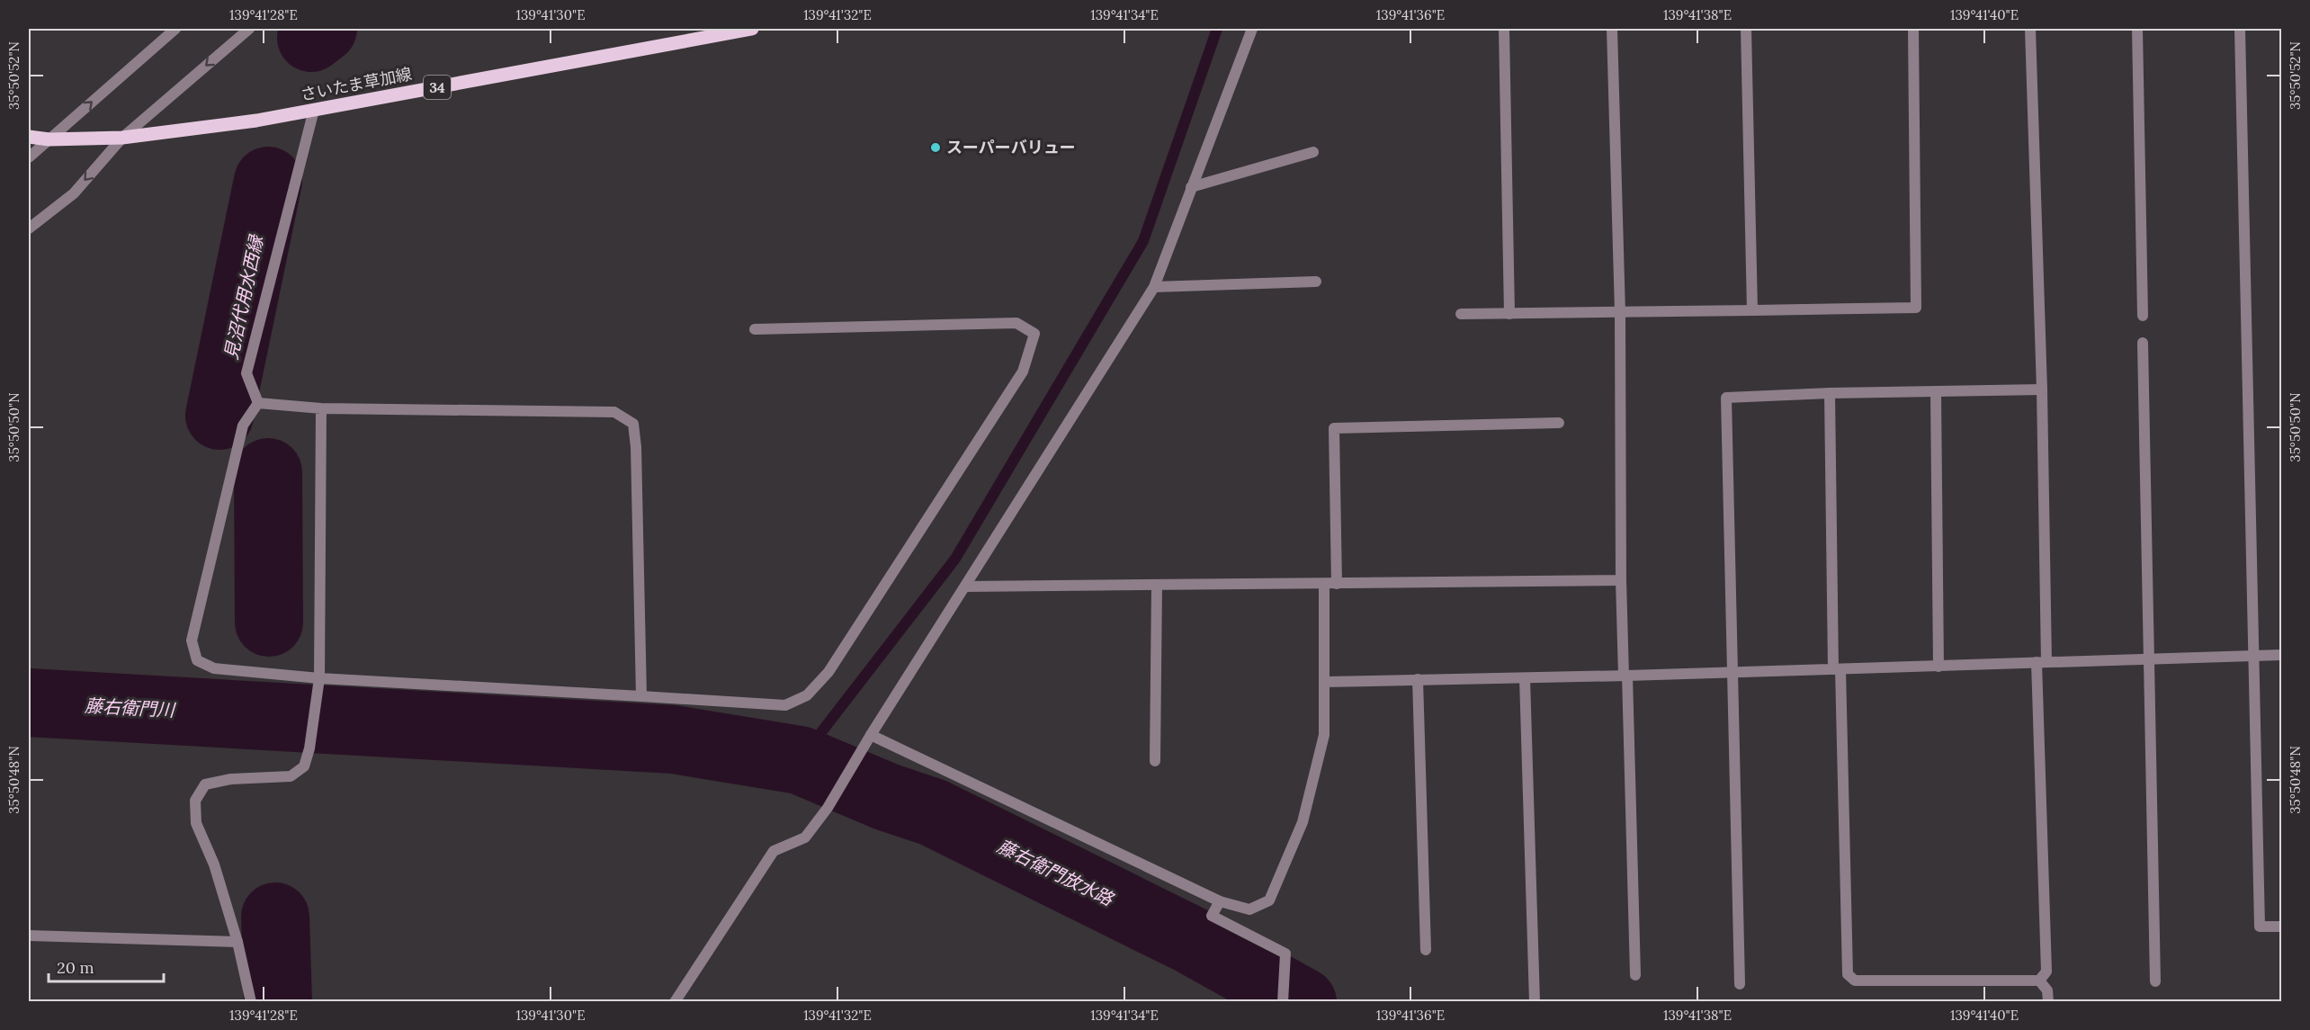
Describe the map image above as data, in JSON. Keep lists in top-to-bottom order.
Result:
{
  "streets": {
    "main road": ["さいたま草加線", "34"]
  },
  "water": ["見沼代用水西縁", "藤右衛門川", "藤右衛門放水路"],
  "places": ["スーパーバリュー"],
  "scale_bar": "20 m",
  "coordinates": [
    "139°41'28\"E",
    "139°41'30\"E",
    "139°41'32\"E",
    "139°41'34\"E",
    "139°41'36\"E",
    "139°41'38\"E",
    "139°41'40\"E",
    "35°50'52\"N",
    "35°50'50\"N",
    "35°50'48\"N"
  ]
}
